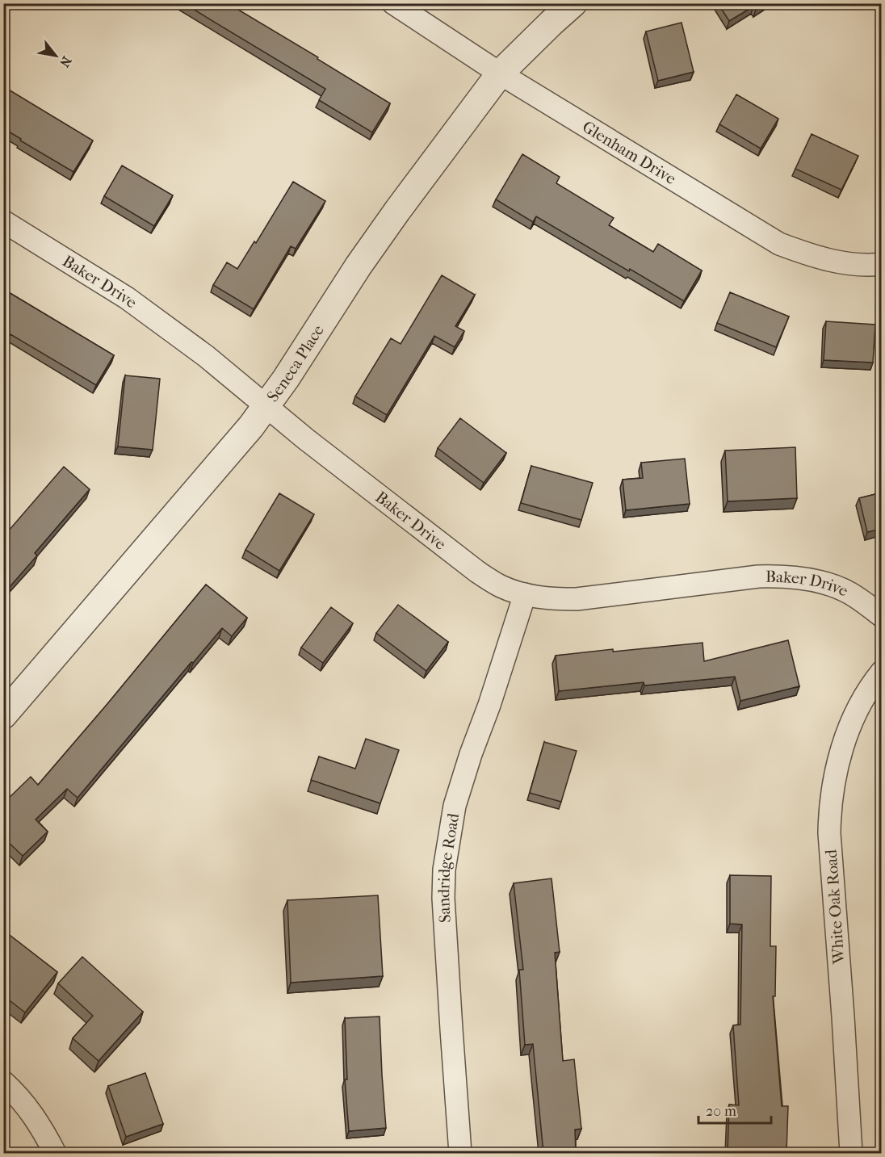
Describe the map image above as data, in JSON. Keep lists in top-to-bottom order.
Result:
{
  "streets": {
    "street": [
      "Glenham Drive",
      "Baker Drive",
      "Seneca Place",
      "Sandridge Road",
      "White Oak Road"
    ]
  },
  "crossings": [
    ["Glenham Drive", "Seneca Place"],
    ["Baker Drive", "Seneca Place"],
    ["Baker Drive", "Sandridge Road"]
  ],
  "scale_bar": "20 m",
  "north": "bottom right"
}
